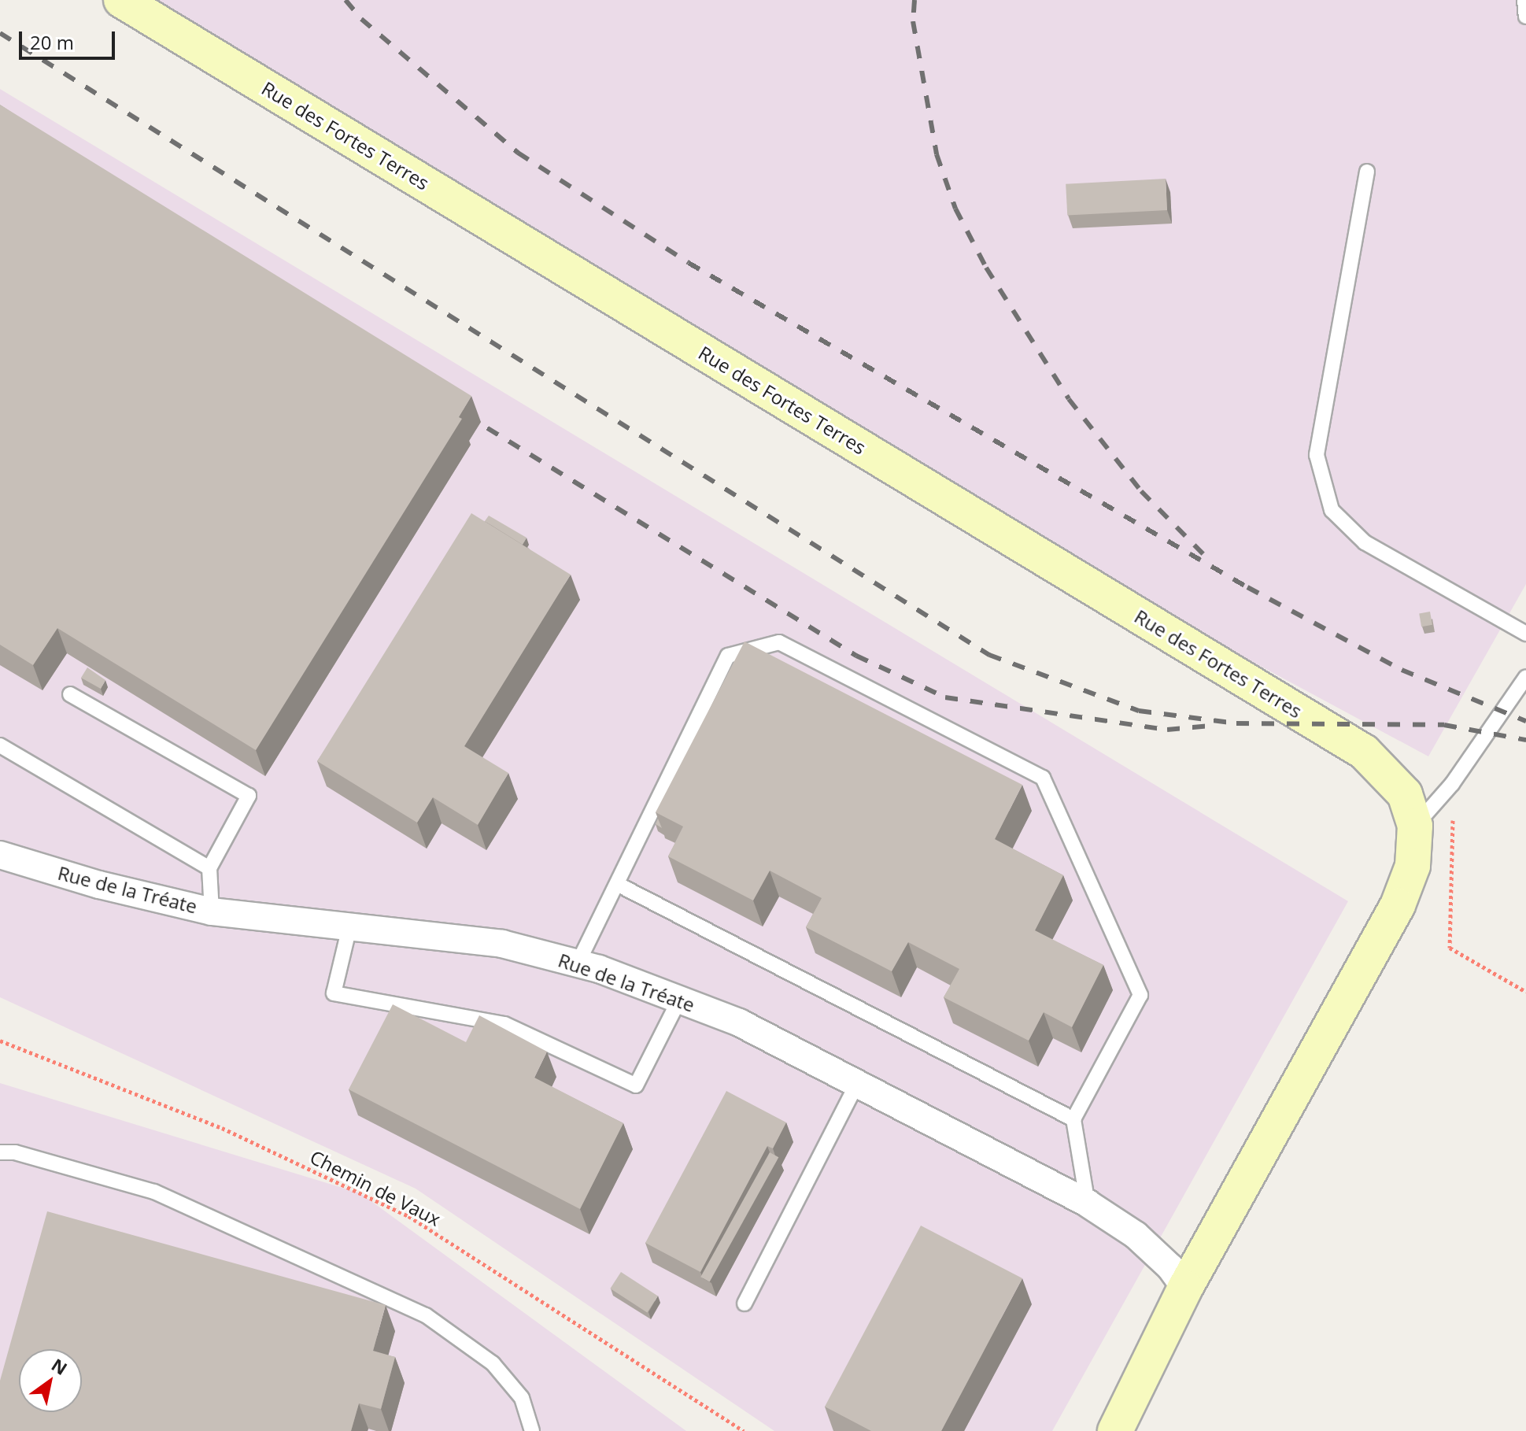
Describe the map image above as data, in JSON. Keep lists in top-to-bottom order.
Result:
{
  "streets": {
    "street": ["Rue des Fortes Terres", "Rue de la Tréate"],
    "path": ["Chemin de Vaux"]
  },
  "scale_bar": "20 m",
  "north": "top right"
}
